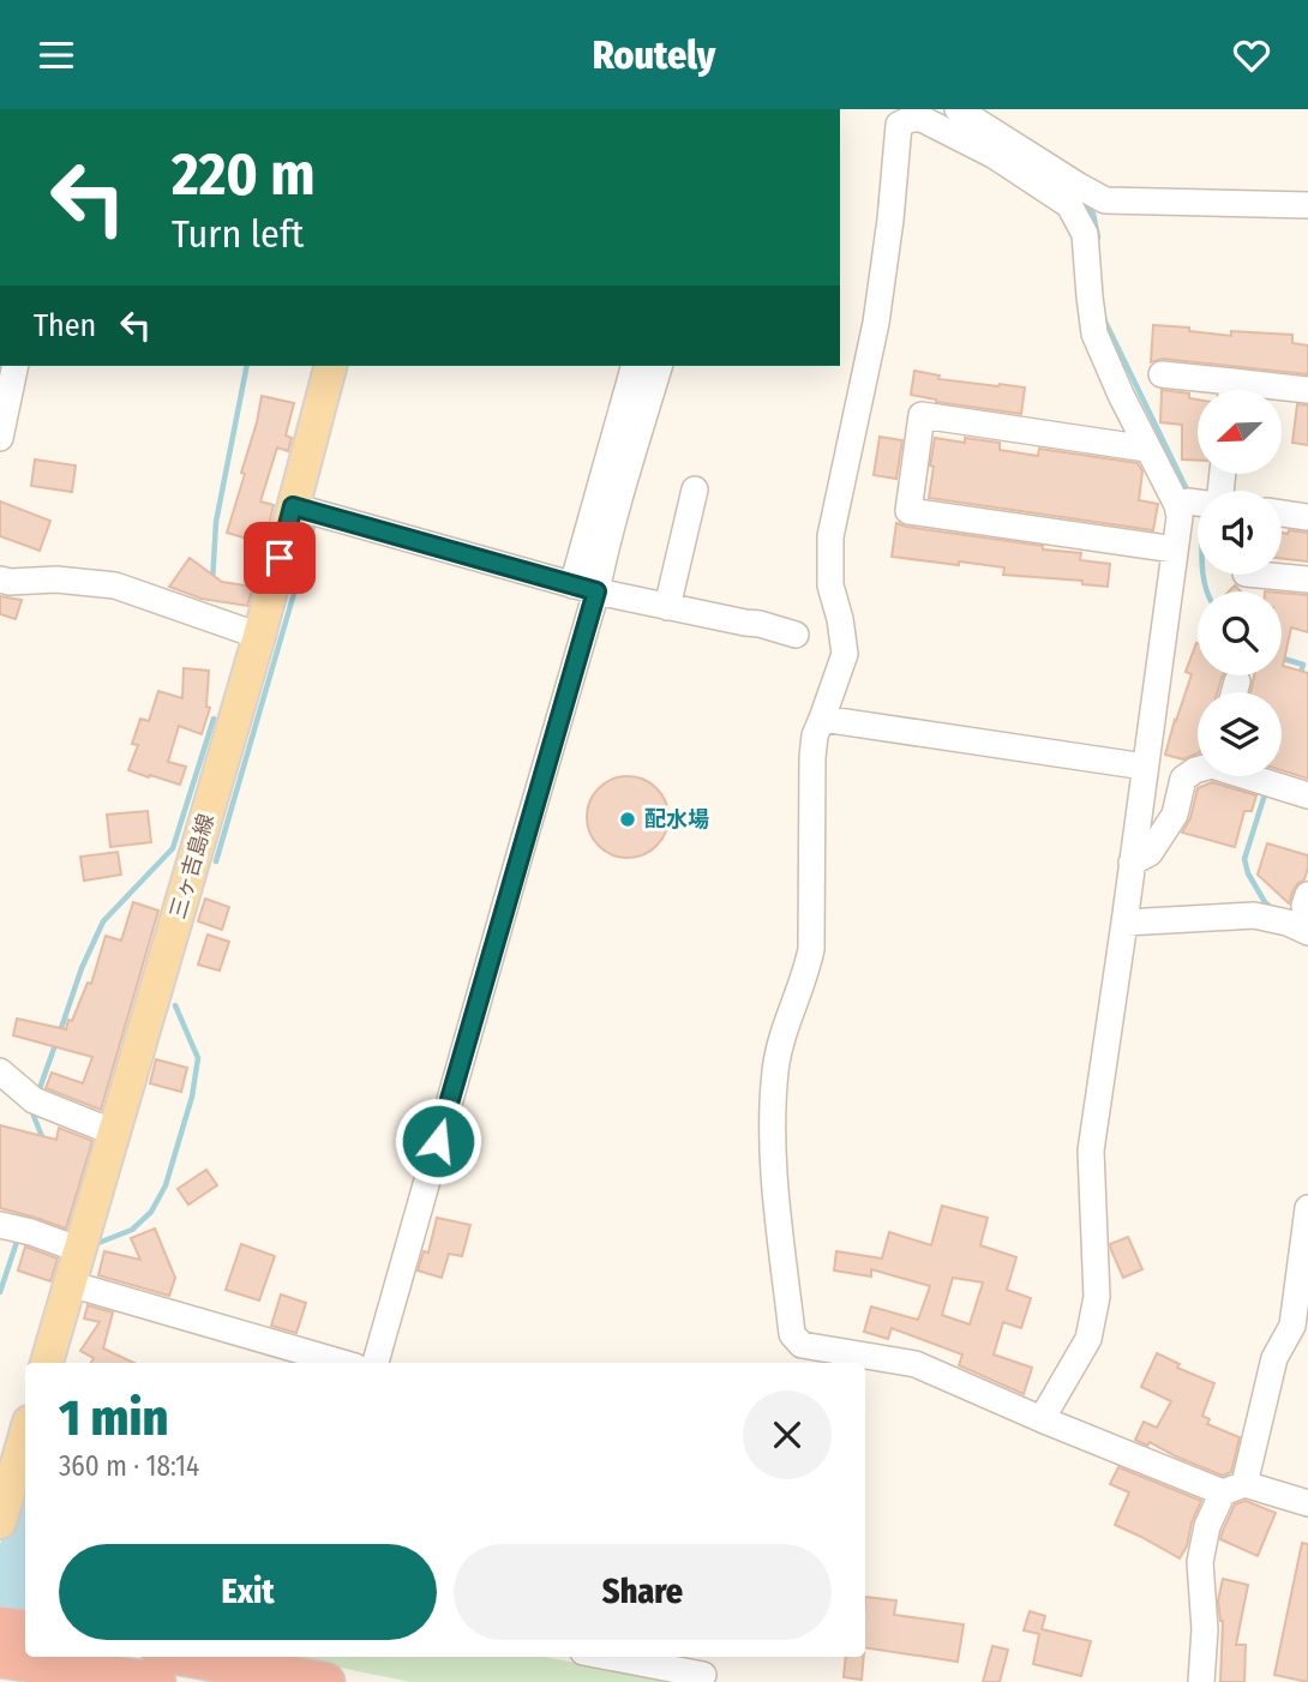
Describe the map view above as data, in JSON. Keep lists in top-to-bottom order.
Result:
{
  "streets": {
    "main road": ["三ヶ吉島線"]
  },
  "places": ["配水場"],
  "north": "bottom left",
  "page": {
    "header": "Routely",
    "turn": ["220 m", "Turn left"],
    "then": "Then",
    "heading": ["1 min", "360 m · 18:14"],
    "buttons": ["Exit", "Share"]
  }
}
